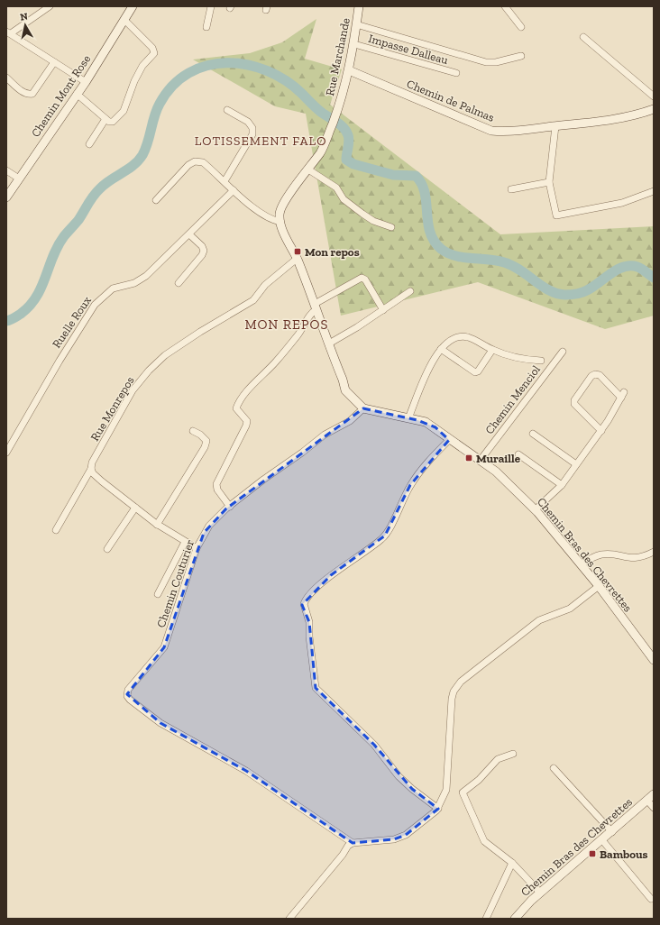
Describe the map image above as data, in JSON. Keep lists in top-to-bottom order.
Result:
{
  "streets": {
    "main road": [
      "Rue Marchande",
      "Chemin Mont Rose",
      "Chemin de Palmas",
      "Chemin Bras des Chevrettes"
    ],
    "street": [
      "Impasse Dalleau",
      "Ruelle Roux",
      "Chemin Menciol",
      "Rue Monrepos",
      "Chemin Couturier"
    ]
  },
  "crossings": [
    ["Impasse Dalleau", "Rue Marchande"],
    ["Rue Marchande", "Chemin de Palmas"],
    ["Chemin Menciol", "Chemin Bras des Chevrettes"],
    ["Chemin Bras des Chevrettes", "Chemin Couturier"]
  ],
  "districts": ["LOTISSEMENT FALO", "MON REPOS"],
  "places": {
    "transit": ["Mon repos", "Muraille", "Bambous"]
  },
  "north": "top"
}
